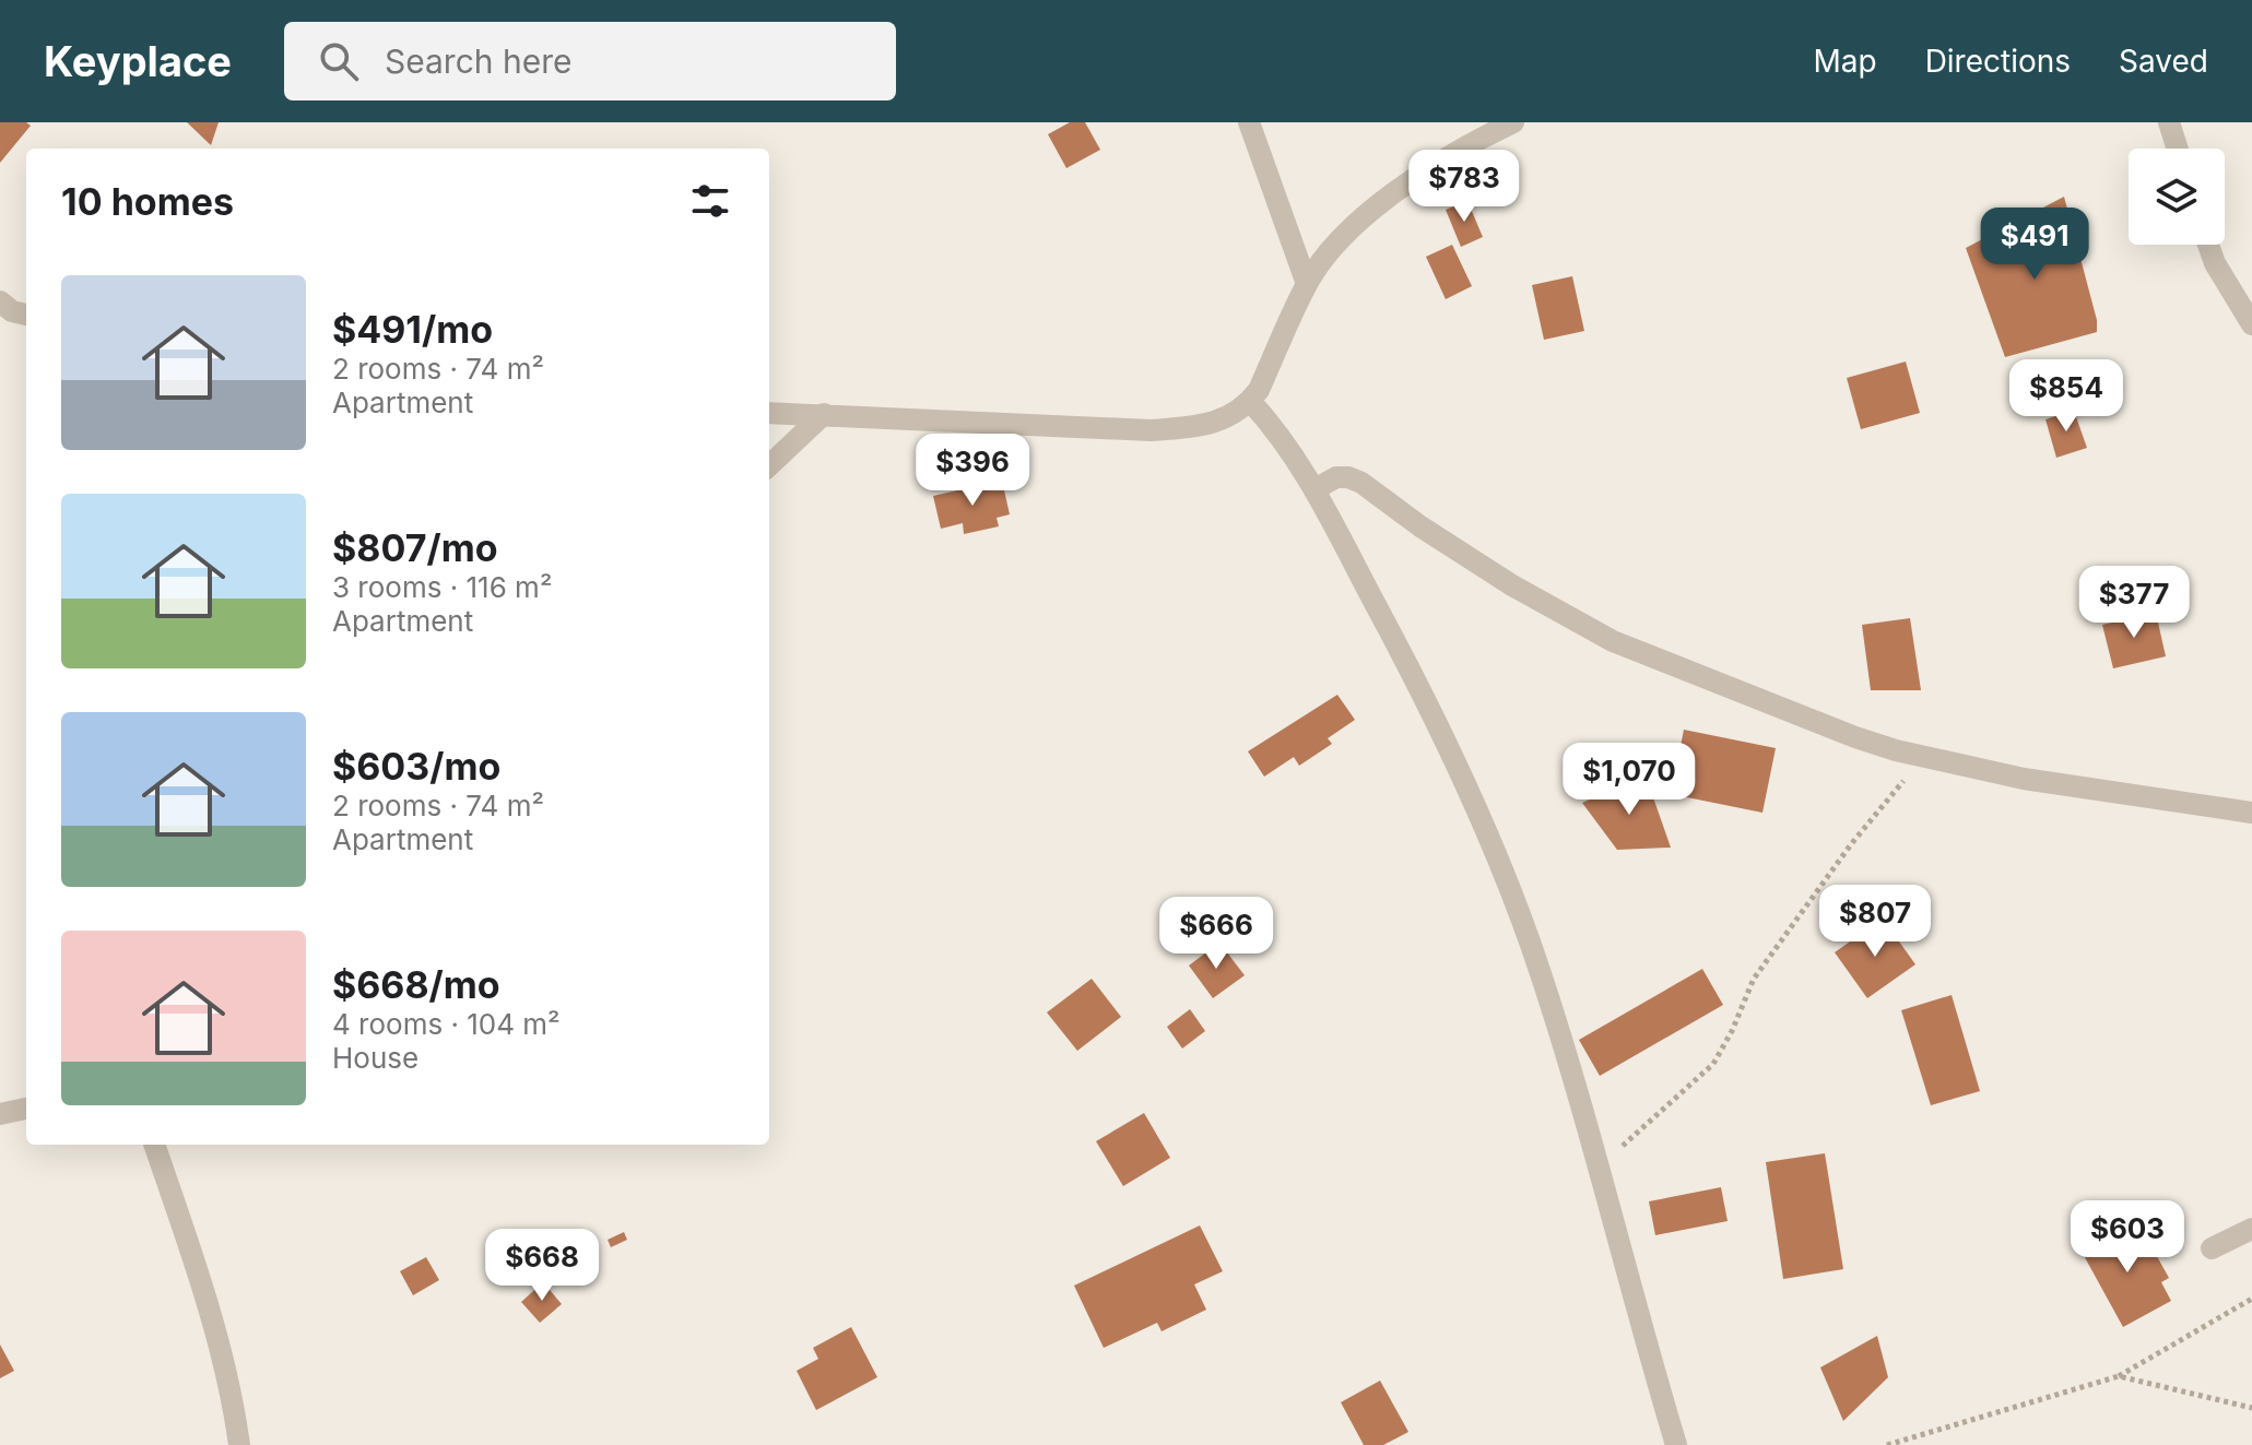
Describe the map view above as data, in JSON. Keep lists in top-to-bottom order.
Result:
{
  "page": {
    "header": "Keyplace",
    "search": "Search here",
    "nav": ["Map", "Directions", "Saved"],
    "heading": "10 homes",
    "price": [
      "$783",
      "$491",
      "$854",
      "$396",
      "$377",
      "$1,070",
      "$807",
      "$666",
      "$603",
      "$668"
    ],
    "list": [
      {
        "name": "$491/mo",
        "note": "2 rooms · 74 m² · Apartment"
      },
      {
        "name": "$807/mo",
        "note": "3 rooms · 116 m² · Apartment"
      },
      {
        "name": "$603/mo",
        "note": "2 rooms · 74 m² · Apartment"
      },
      {
        "name": "$668/mo",
        "note": "4 rooms · 104 m² · House"
      }
    ]
  }
}
